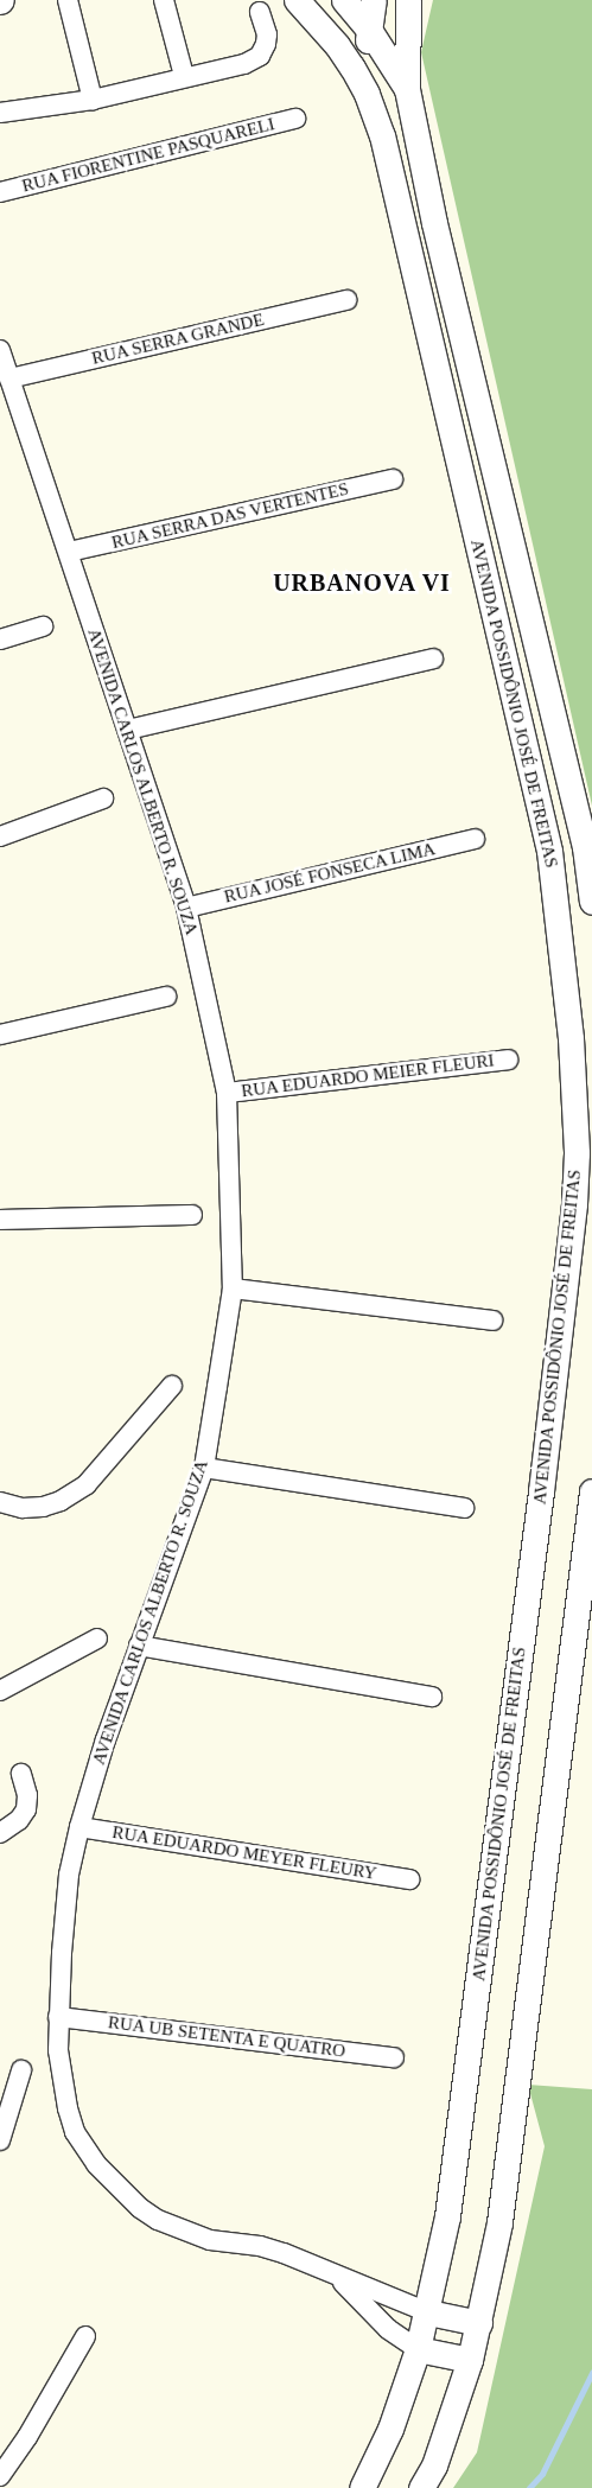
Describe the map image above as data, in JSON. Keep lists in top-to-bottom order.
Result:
{
  "streets": {
    "street": [
      "RUA FIORENTINE PASQUARELI",
      "RUA SERRA GRANDE",
      "RUA SERRA DAS VERTENTES",
      "AVENIDA POSSIDÔNIO JOSÉ DE FREITAS",
      "AVENIDA CARLOS ALBERTO R. SOUZA",
      "RUA JOSÉ FONSECA LIMA",
      "RUA EDUARDO MEIER FLEURI",
      "RUA EDUARDO MEYER FLEURY",
      "RUA UB SETENTA E QUATRO"
    ]
  },
  "crossings": [
    ["RUA SERRA GRANDE", "AVENIDA CARLOS ALBERTO R. SOUZA"],
    ["RUA SERRA DAS VERTENTES", "AVENIDA CARLOS ALBERTO R. SOUZA"],
    ["AVENIDA POSSIDÔNIO JOSÉ DE FREITAS", "AVENIDA CARLOS ALBERTO R. SOUZA"],
    ["AVENIDA CARLOS ALBERTO R. SOUZA", "RUA JOSÉ FONSECA LIMA"],
    ["AVENIDA CARLOS ALBERTO R. SOUZA", "RUA EDUARDO MEIER FLEURI"],
    ["AVENIDA CARLOS ALBERTO R. SOUZA", "RUA EDUARDO MEYER FLEURY"],
    ["AVENIDA CARLOS ALBERTO R. SOUZA", "RUA UB SETENTA E QUATRO"]
  ],
  "districts": ["URBANOVA VI"]
}
